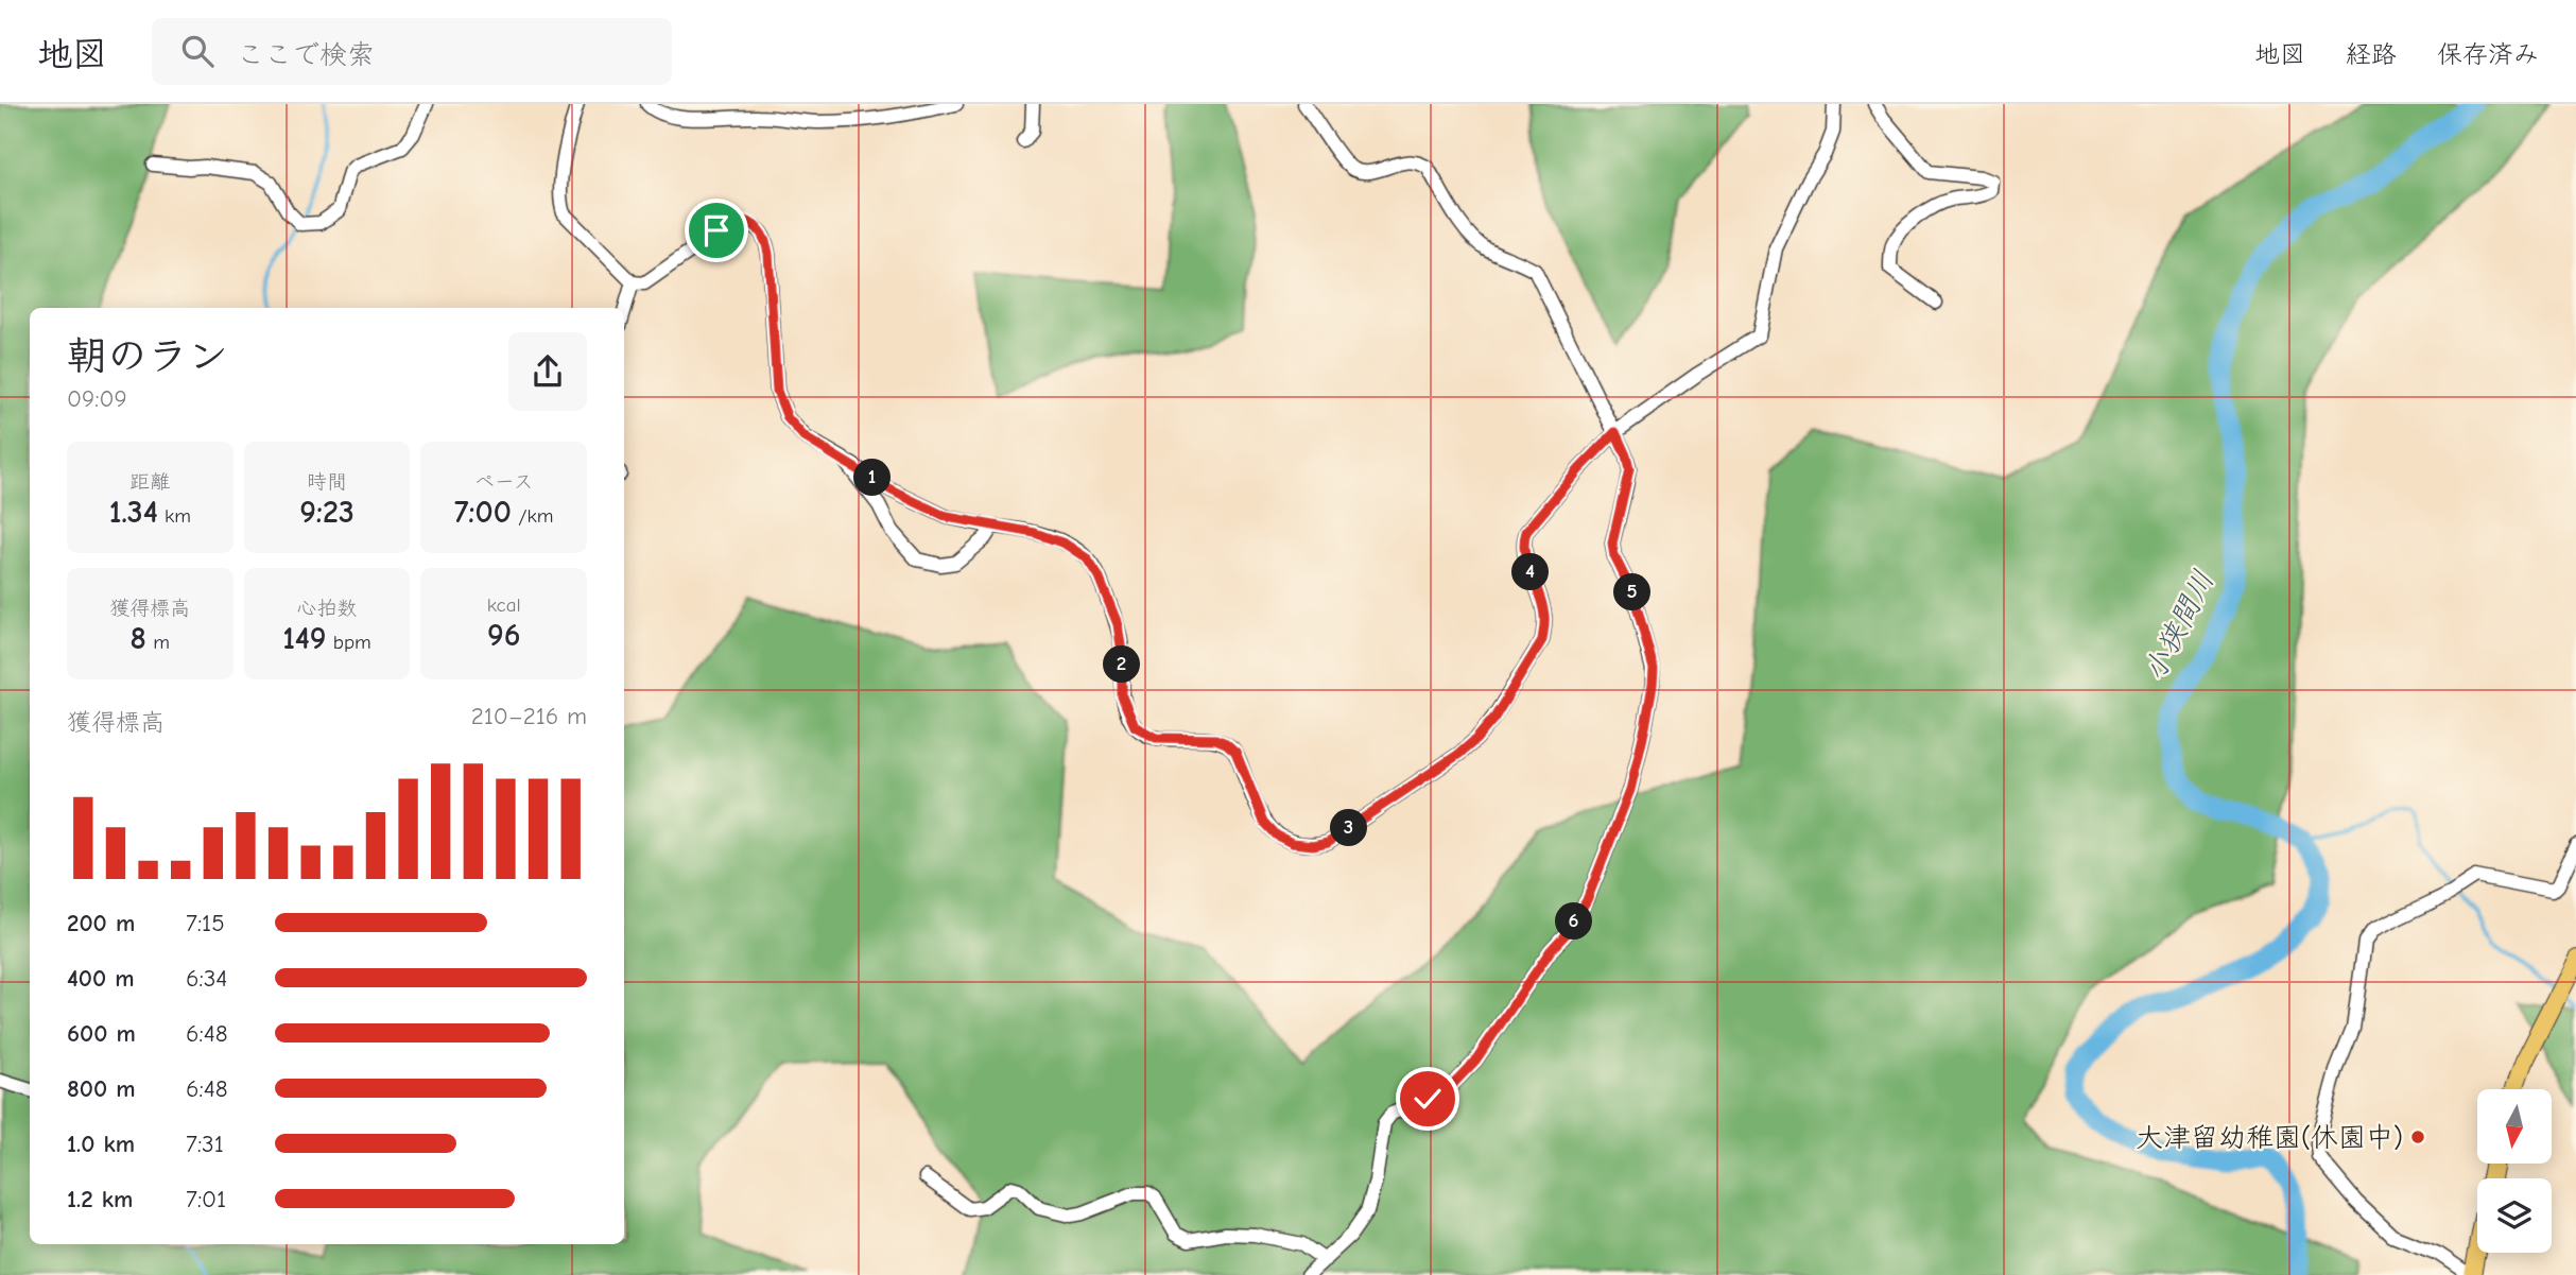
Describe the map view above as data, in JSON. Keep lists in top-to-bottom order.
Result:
{
  "water": ["小狭間川"],
  "places": ["大津留幼稚園(休園中)"],
  "north": "bottom",
  "page": {
    "header": "地図",
    "search": "ここで検索",
    "nav": ["地図", "経路", "保存済み"],
    "heading": ["朝のラン", "09:09"],
    "stats": [
      ["距離", "1.34 km"],
      ["時間", "9:23"],
      ["ペース", "7:00 /km"],
      ["獲得標高", "8 m"],
      ["心拍数", "149 bpm"],
      ["kcal", "96"]
    ],
    "pins": [
      "1",
      "4",
      "5",
      "2",
      "3",
      "6"
    ],
    "chart": ["獲得標高", "210–216 m"],
    "list": [
      {
        "name": "200 m",
        "note": "7:15"
      },
      {
        "name": "400 m",
        "note": "6:34"
      },
      {
        "name": "600 m",
        "note": "6:48"
      },
      {
        "name": "800 m",
        "note": "6:48"
      },
      {
        "name": "1.0 km",
        "note": "7:31"
      },
      {
        "name": "1.2 km",
        "note": "7:01"
      }
    ]
  }
}
